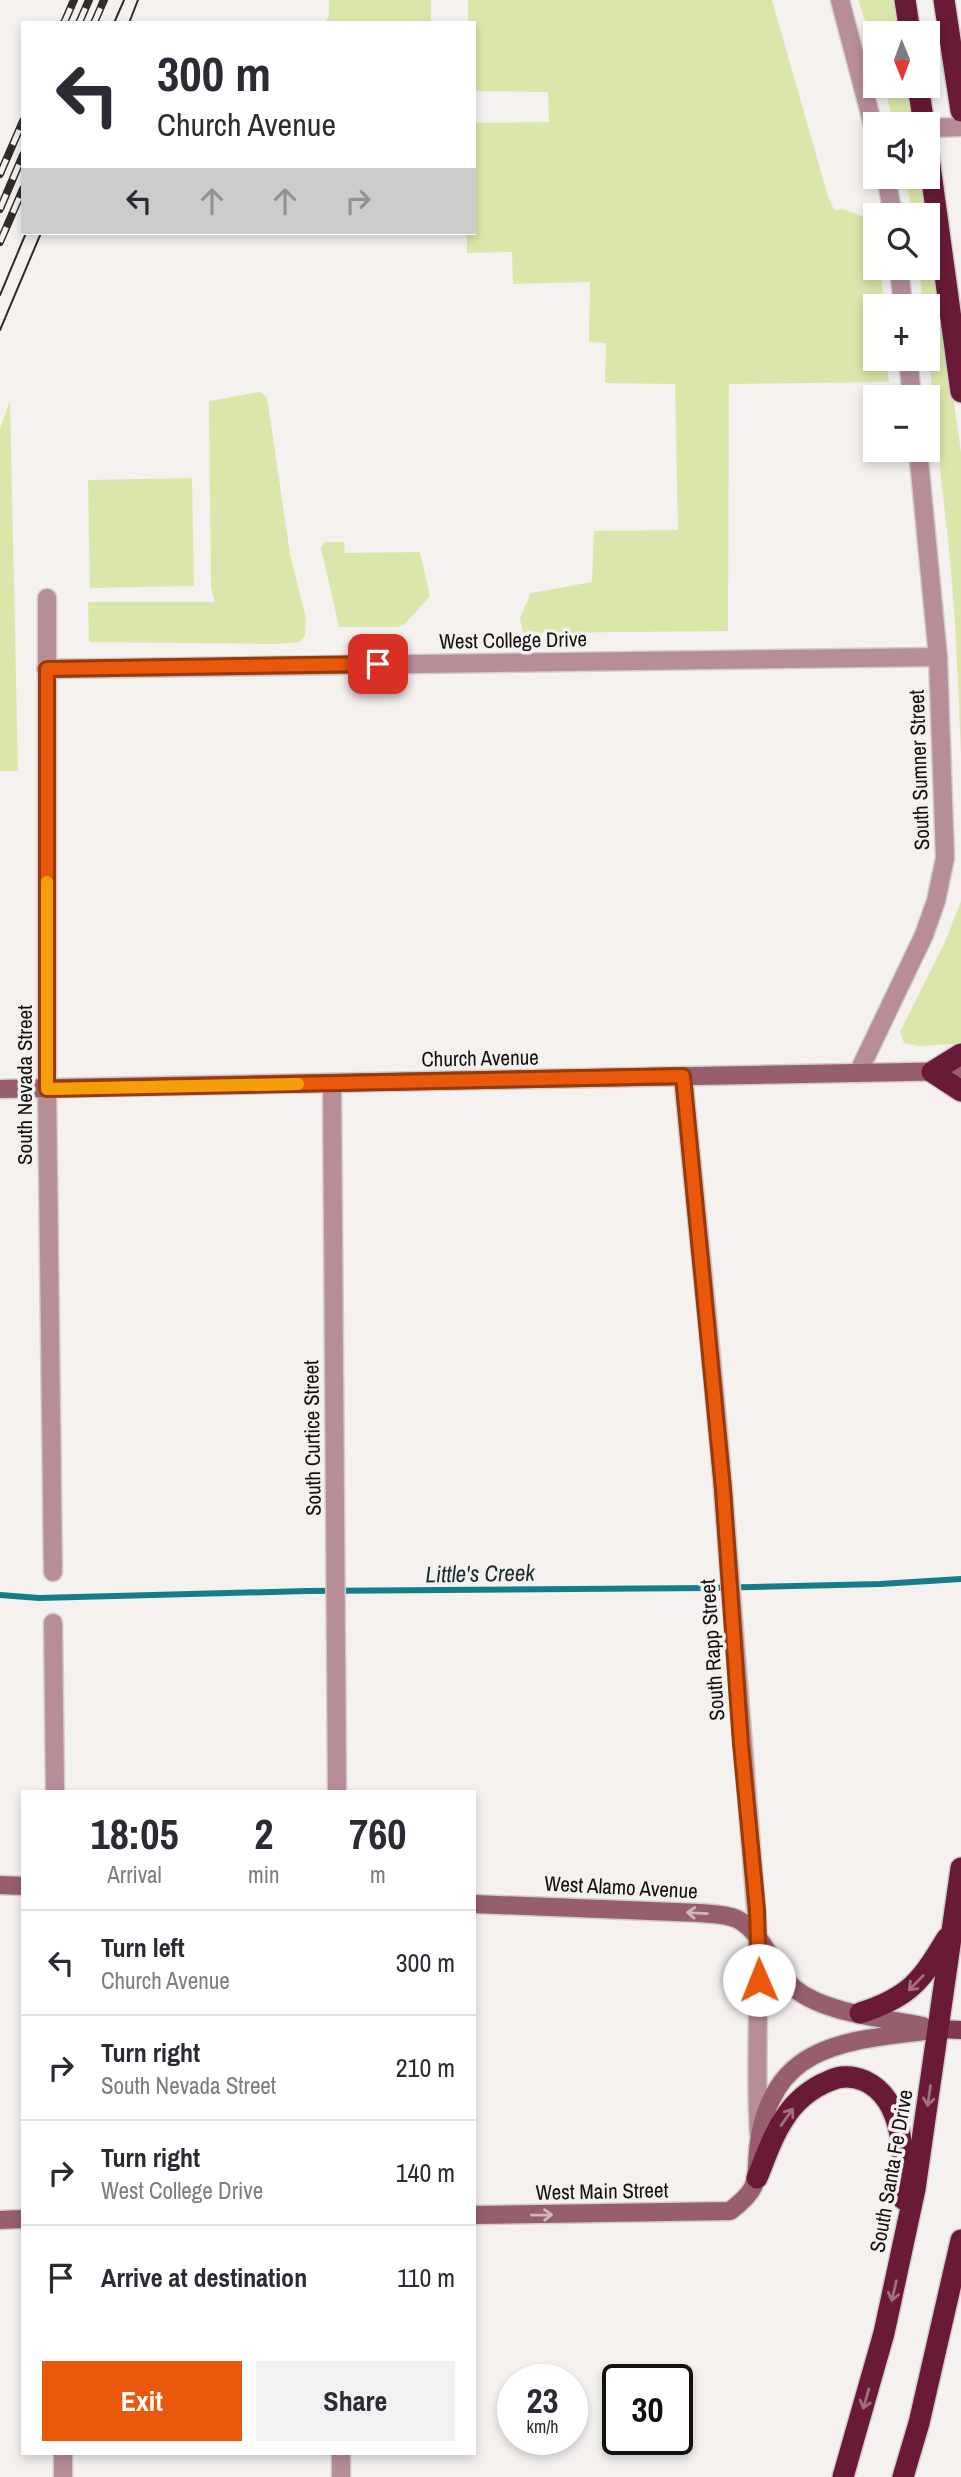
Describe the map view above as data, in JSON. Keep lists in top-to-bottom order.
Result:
{
  "streets": {
    "highway": ["South Santa Fe Drive"],
    "main road": [
      "Church Avenue",
      "South Rapp Street",
      "West Alamo Avenue",
      "West Main Street"
    ],
    "street": [
      "West College Drive",
      "South Sumner Street",
      "South Nevada Street",
      "South Curtice Street"
    ]
  },
  "crossings": [
    ["West College Drive", "South Sumner Street"],
    ["West College Drive", "South Nevada Street"],
    ["South Sumner Street", "Church Avenue"],
    ["Church Avenue", "South Nevada Street"],
    ["Church Avenue", "South Curtice Street"],
    ["Church Avenue", "South Rapp Street"],
    ["South Rapp Street", "West Alamo Avenue"],
    ["South Rapp Street", "West Main Street"]
  ],
  "one_way": ["West Alamo Avenue", "West Main Street"],
  "water": ["Little's Creek"],
  "north": "bottom",
  "page": {
    "map_buttons": ["+", "−"],
    "turn": ["300 m", "Church Avenue"],
    "eta": [
      "18:05",
      "Arrival",
      "2",
      "min",
      "760",
      "m"
    ],
    "list": [
      {
        "name": "Turn left",
        "note": "Church Avenue",
        "value": "300 m"
      },
      {
        "name": "Turn right",
        "note": "South Nevada Street",
        "value": "210 m"
      },
      {
        "name": "Turn right",
        "note": "West College Drive",
        "value": "140 m"
      },
      {
        "name": "Arrive at destination",
        "value": "110 m"
      }
    ],
    "buttons": ["Exit", "Share"],
    "speed": "23 km/h",
    "limit": "30"
  }
}
